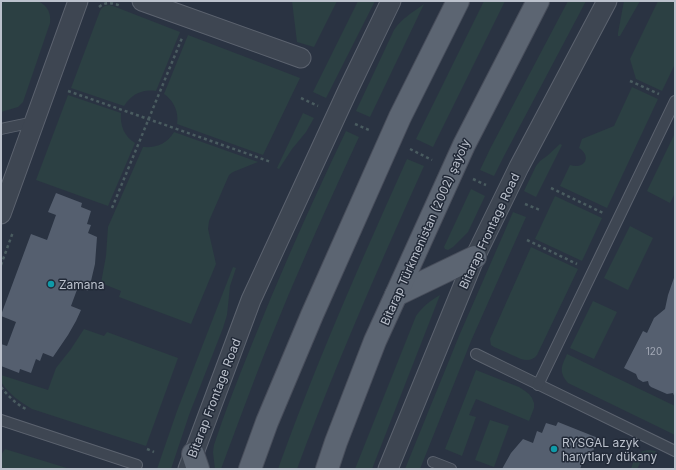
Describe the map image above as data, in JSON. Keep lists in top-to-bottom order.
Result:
{
  "streets": {
    "main road": ["Bitarap Türkmenistan (2002) şaýoly"],
    "street": ["Bitarap Frontage Road"]
  },
  "places": ["Zamana", "RYSGAL azyk harytlary dükany"],
  "house_numbers": ["120"]
}
